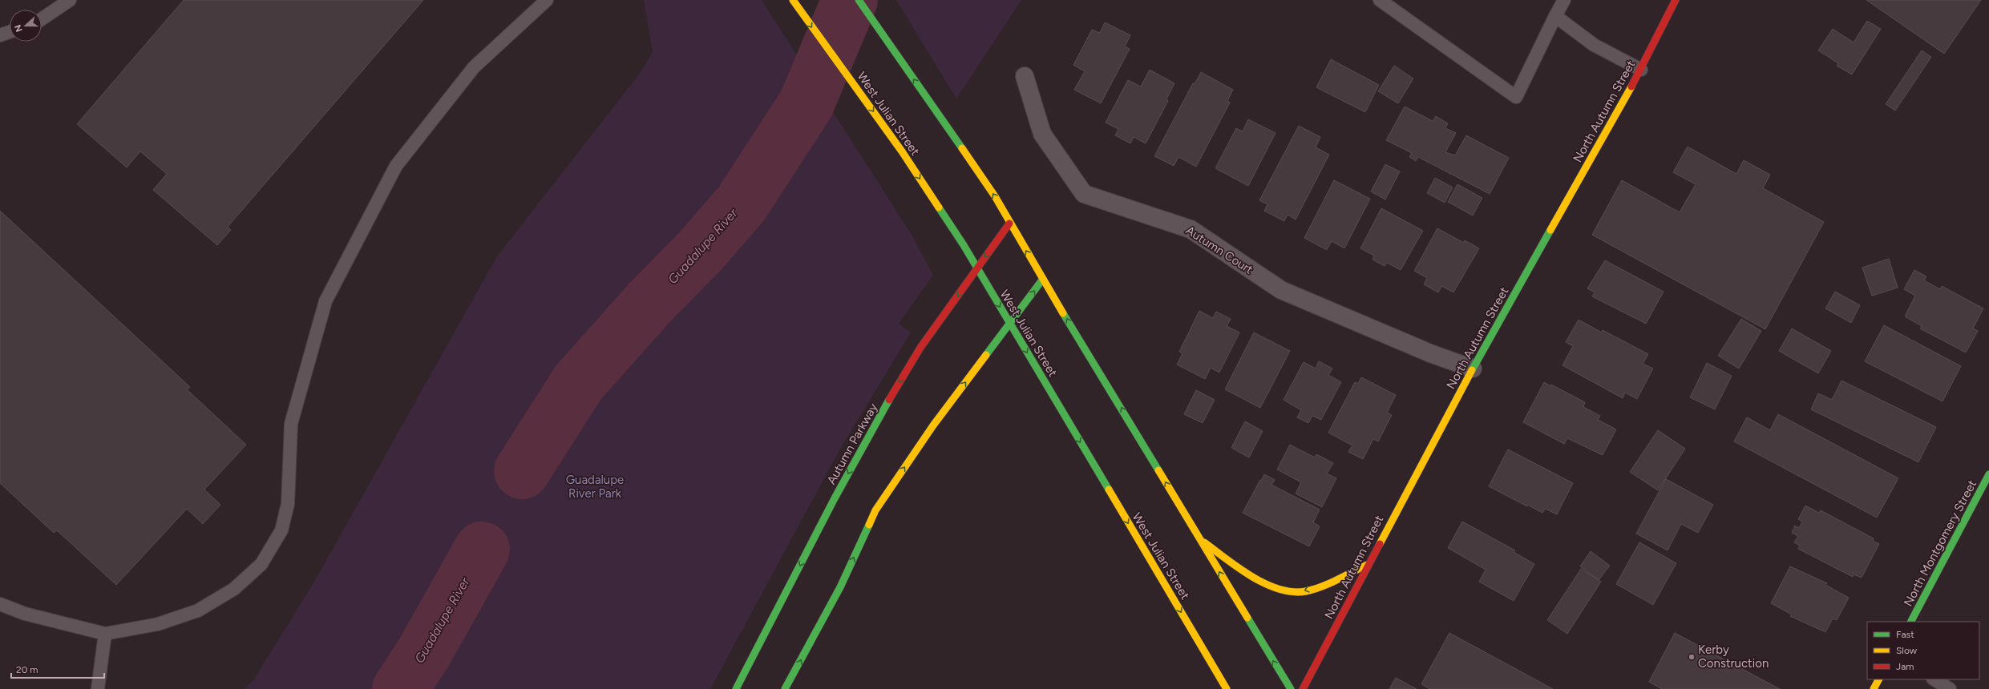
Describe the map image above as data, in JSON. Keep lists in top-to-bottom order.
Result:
{
  "streets": {
    "main road": [
      "North Autumn Street",
      "West Julian Street",
      "Autumn Parkway",
      "North Montgomery Street"
    ],
    "street": ["Autumn Court"]
  },
  "crossings": [
    ["North Autumn Street", "Autumn Court"],
    ["West Julian Street", "Autumn Parkway"]
  ],
  "water": ["Guadalupe River"],
  "parks": ["Guadalupe River Park"],
  "places": ["Kerby Construction"],
  "legend": ["Fast", "Slow", "Jam"],
  "scale_bar": "20 m",
  "north": "left"
}
